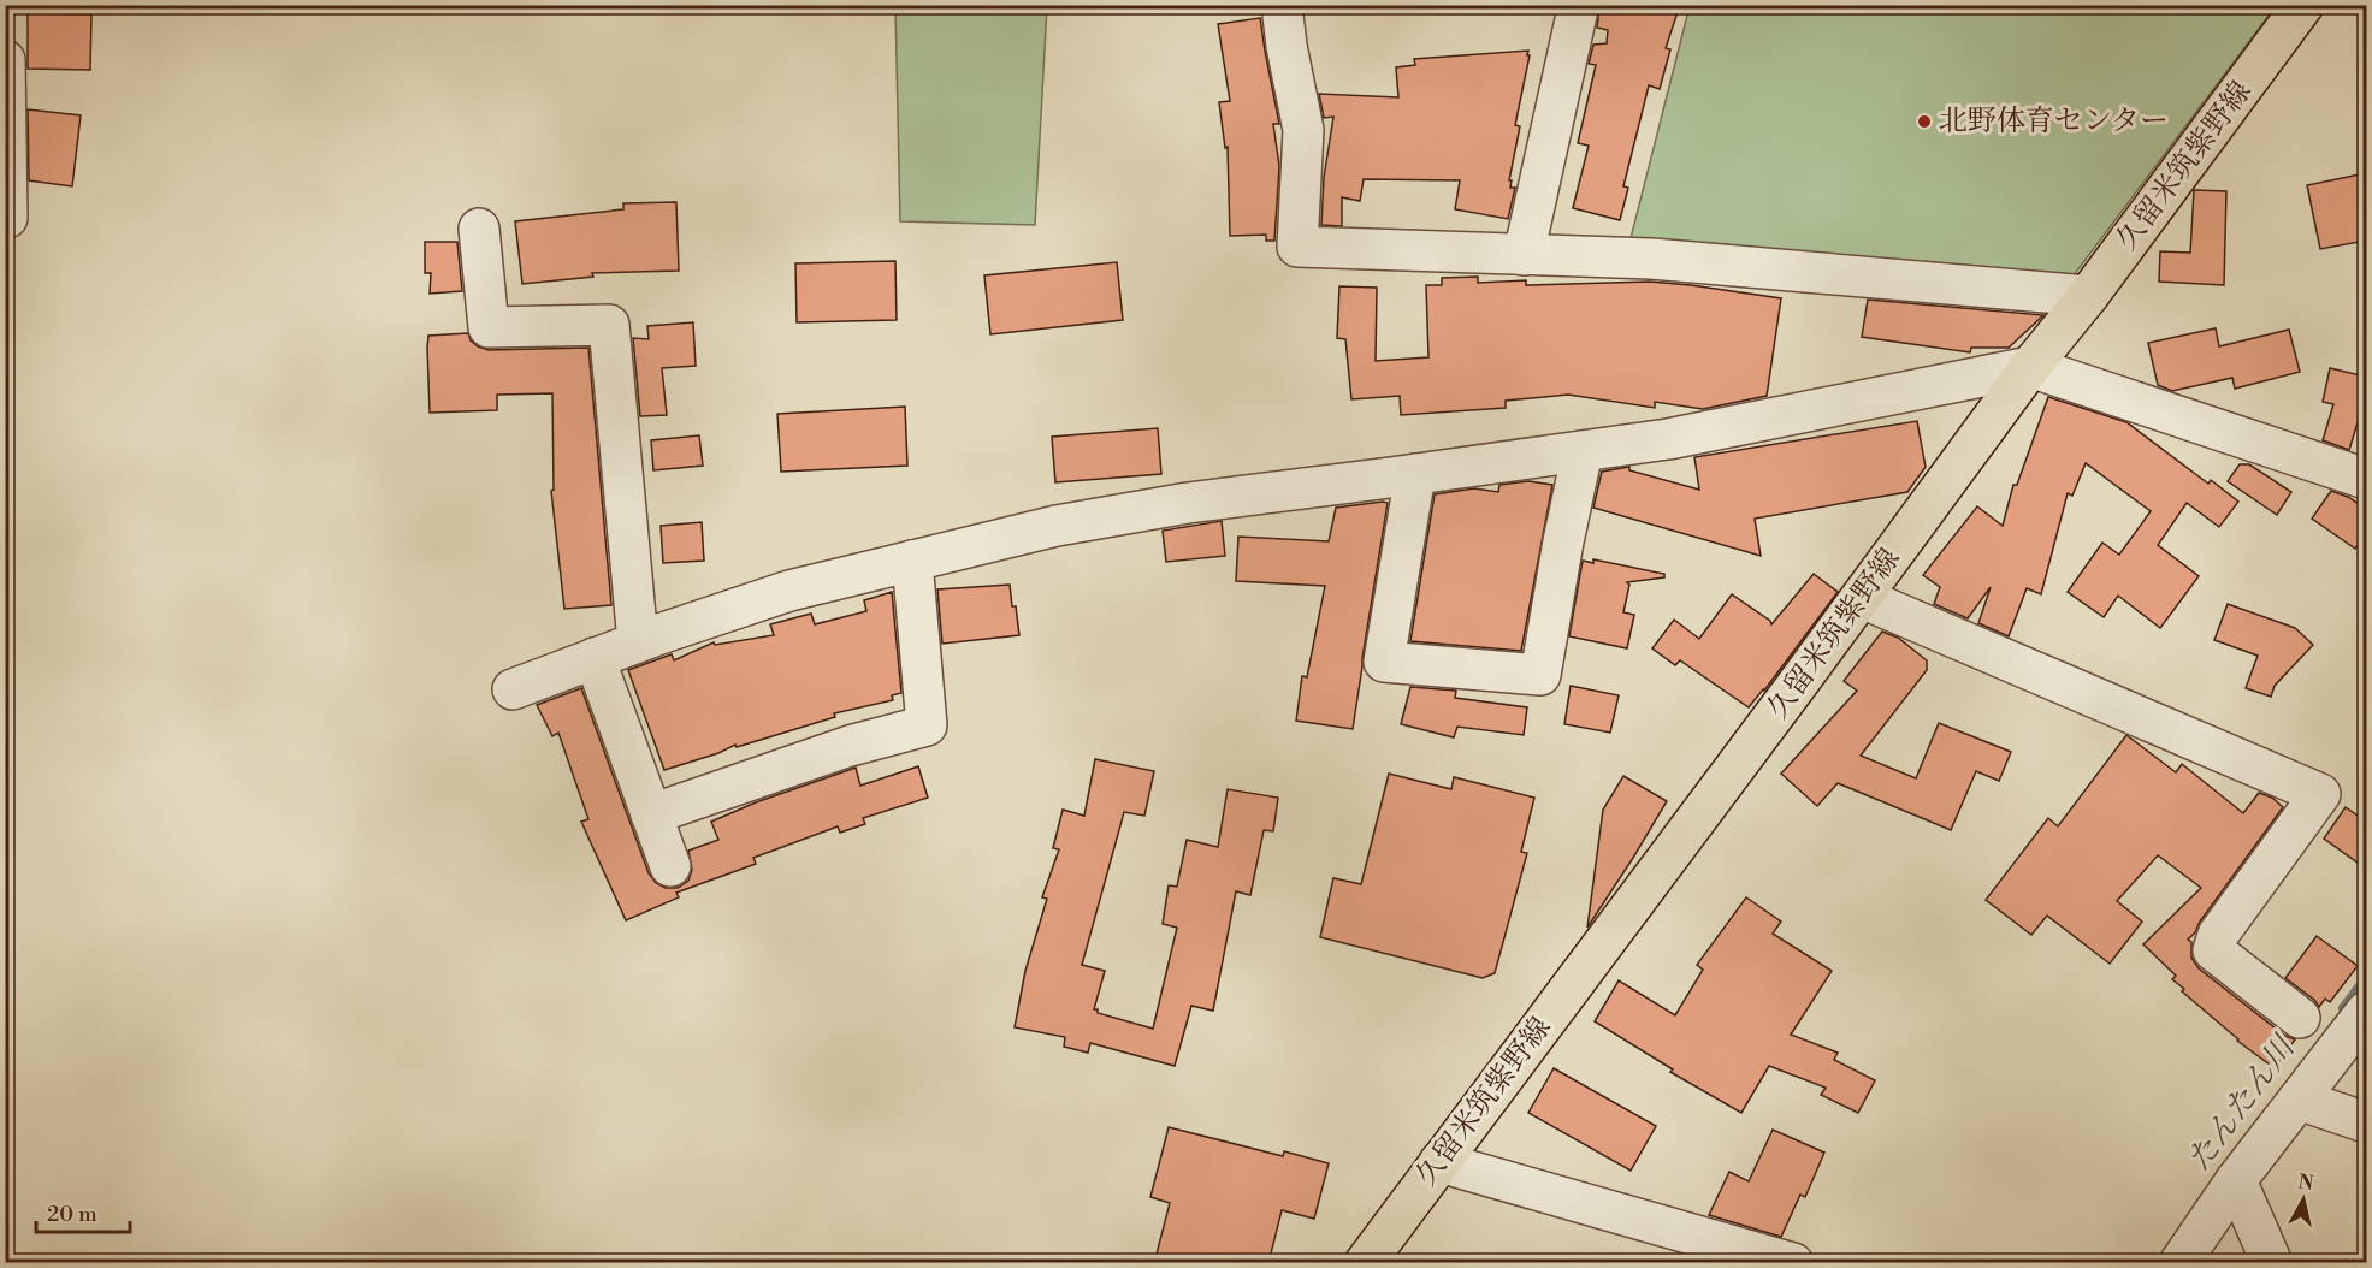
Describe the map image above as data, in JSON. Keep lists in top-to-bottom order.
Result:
{
  "streets": {
    "main road": ["久留米筑紫野線"]
  },
  "water": ["たんたん川"],
  "places": ["北野体育センター"],
  "scale_bar": "20 m",
  "north": "top"
}
